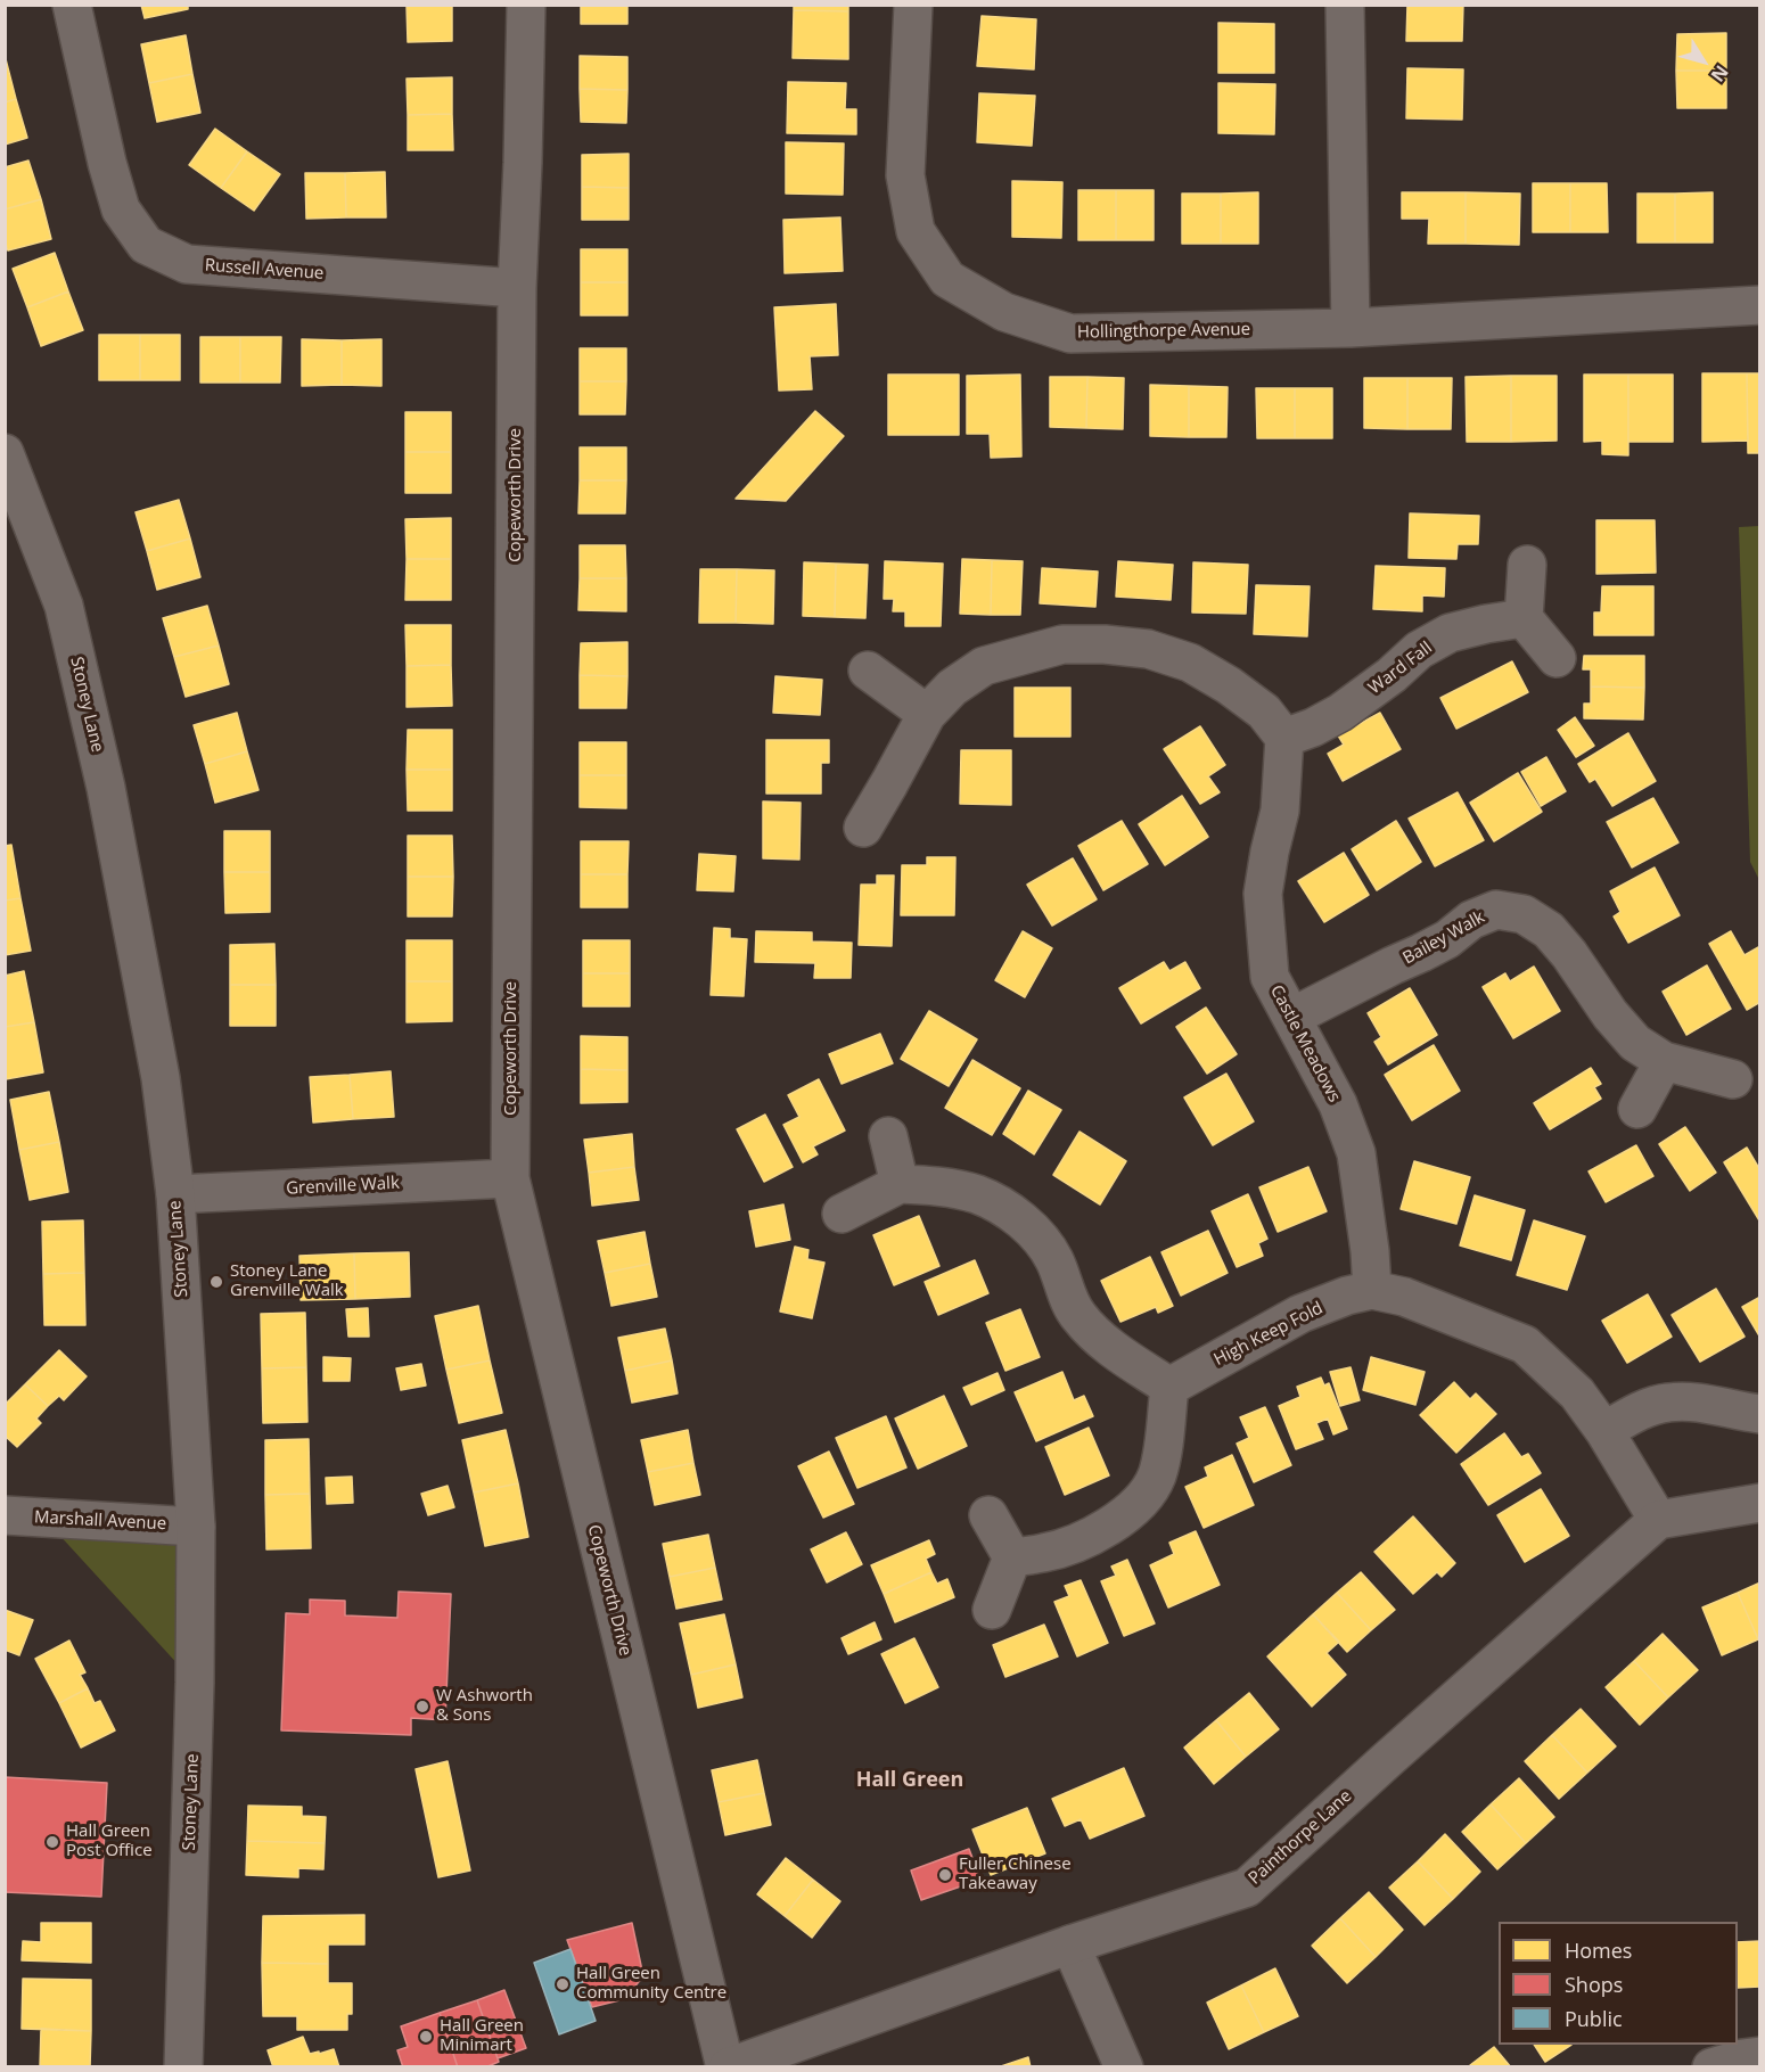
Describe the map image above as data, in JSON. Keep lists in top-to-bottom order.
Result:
{
  "streets": {
    "street": [
      "Russell Avenue",
      "Hollingthorpe Avenue",
      "Copeworth Drive",
      "Ward Fall",
      "Stoney Lane",
      "Bailey Walk",
      "Castle Meadows",
      "Grenville Walk",
      "High Keep Fold",
      "Marshall Avenue",
      "Painthorpe Lane"
    ]
  },
  "crossings": [
    ["Russell Avenue", "Copeworth Drive"],
    ["Copeworth Drive", "Grenville Walk"],
    ["Copeworth Drive", "Painthorpe Lane"],
    ["Ward Fall", "Castle Meadows"],
    ["Stoney Lane", "Grenville Walk"],
    ["Stoney Lane", "Marshall Avenue"],
    ["Bailey Walk", "Castle Meadows"],
    ["Castle Meadows", "High Keep Fold"]
  ],
  "districts": ["Hall Green"],
  "places": [
    "Stoney Lane Grenville Walk",
    "W Ashworth & Sons",
    "Hall Green Post Office",
    "Fuller Chinese Takeaway",
    "Hall Green Community Centre",
    "Hall Green Minimart"
  ],
  "legend": ["Homes", "Shops", "Public"],
  "north": "bottom right"
}
